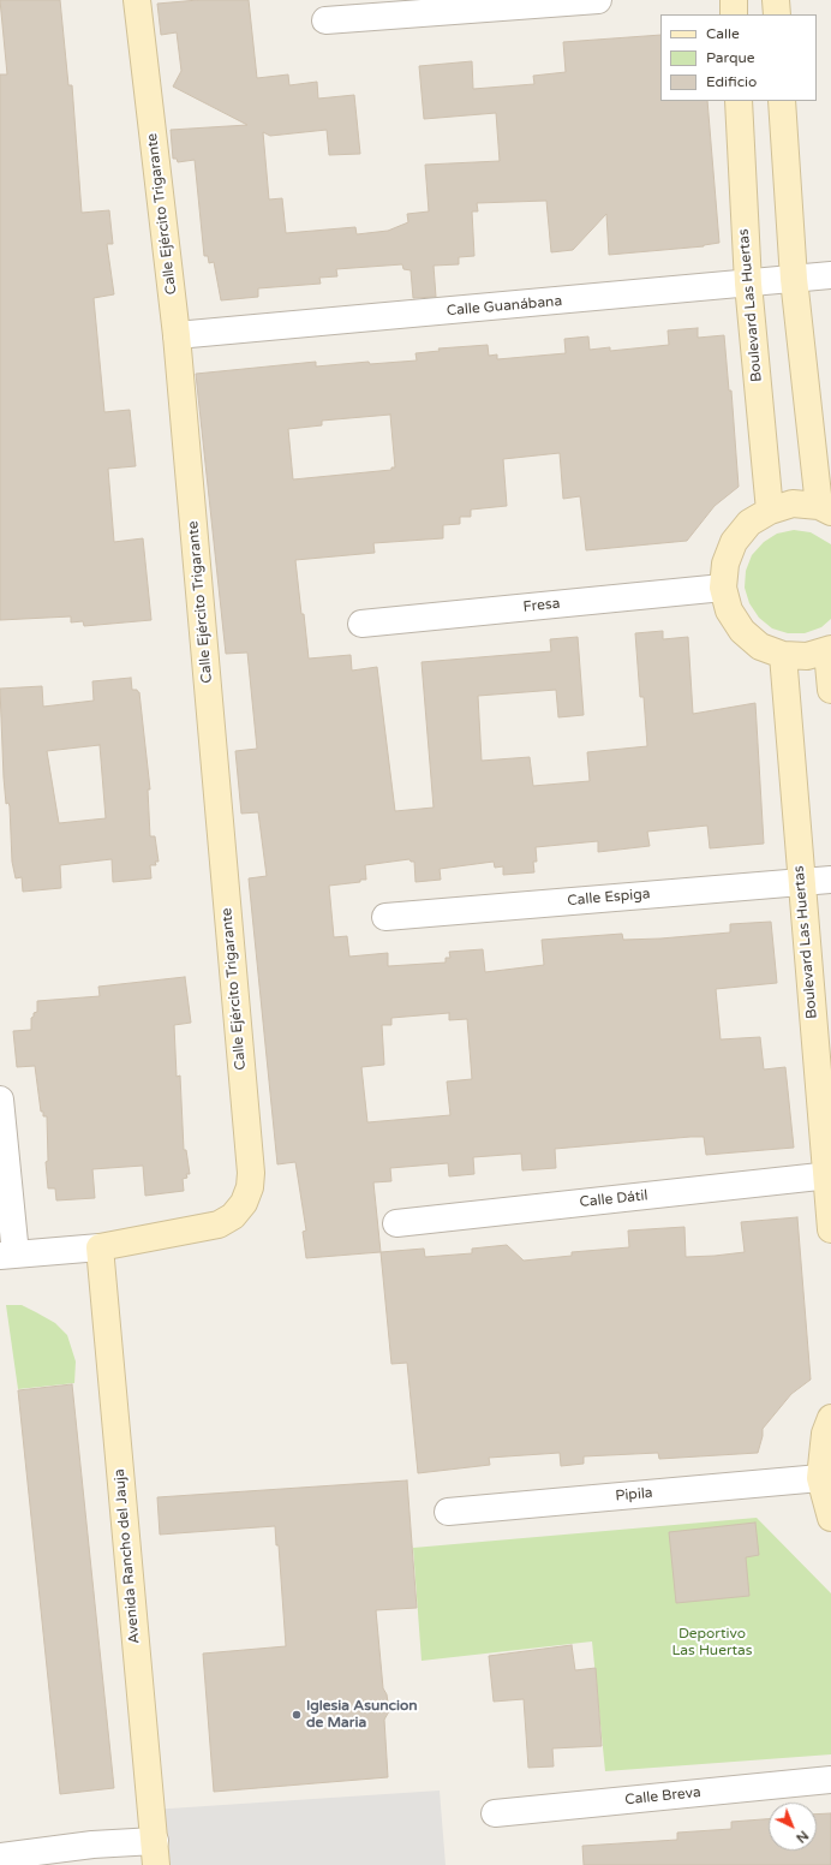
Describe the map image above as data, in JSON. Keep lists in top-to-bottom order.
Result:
{
  "streets": {
    "street": [
      "Calle Ejército Trigarante",
      "Boulevard Las Huertas",
      "Calle Guanábana",
      "Fresa",
      "Calle Espiga",
      "Calle Dátil",
      "Pipila",
      "Avenida Rancho del Jauja",
      "Calle Breva"
    ]
  },
  "crossings": [
    ["Calle Ejército Trigarante", "Calle Guanábana"],
    ["Calle Ejército Trigarante", "Avenida Rancho del Jauja"],
    ["Boulevard Las Huertas", "Calle Guanábana"],
    ["Boulevard Las Huertas", "Calle Espiga"],
    ["Boulevard Las Huertas", "Calle Dátil"]
  ],
  "parks": ["Deportivo Las Huertas"],
  "places": ["Iglesia Asuncion de Maria"],
  "legend": ["Calle", "Parque", "Edificio"],
  "north": "bottom right"
}
